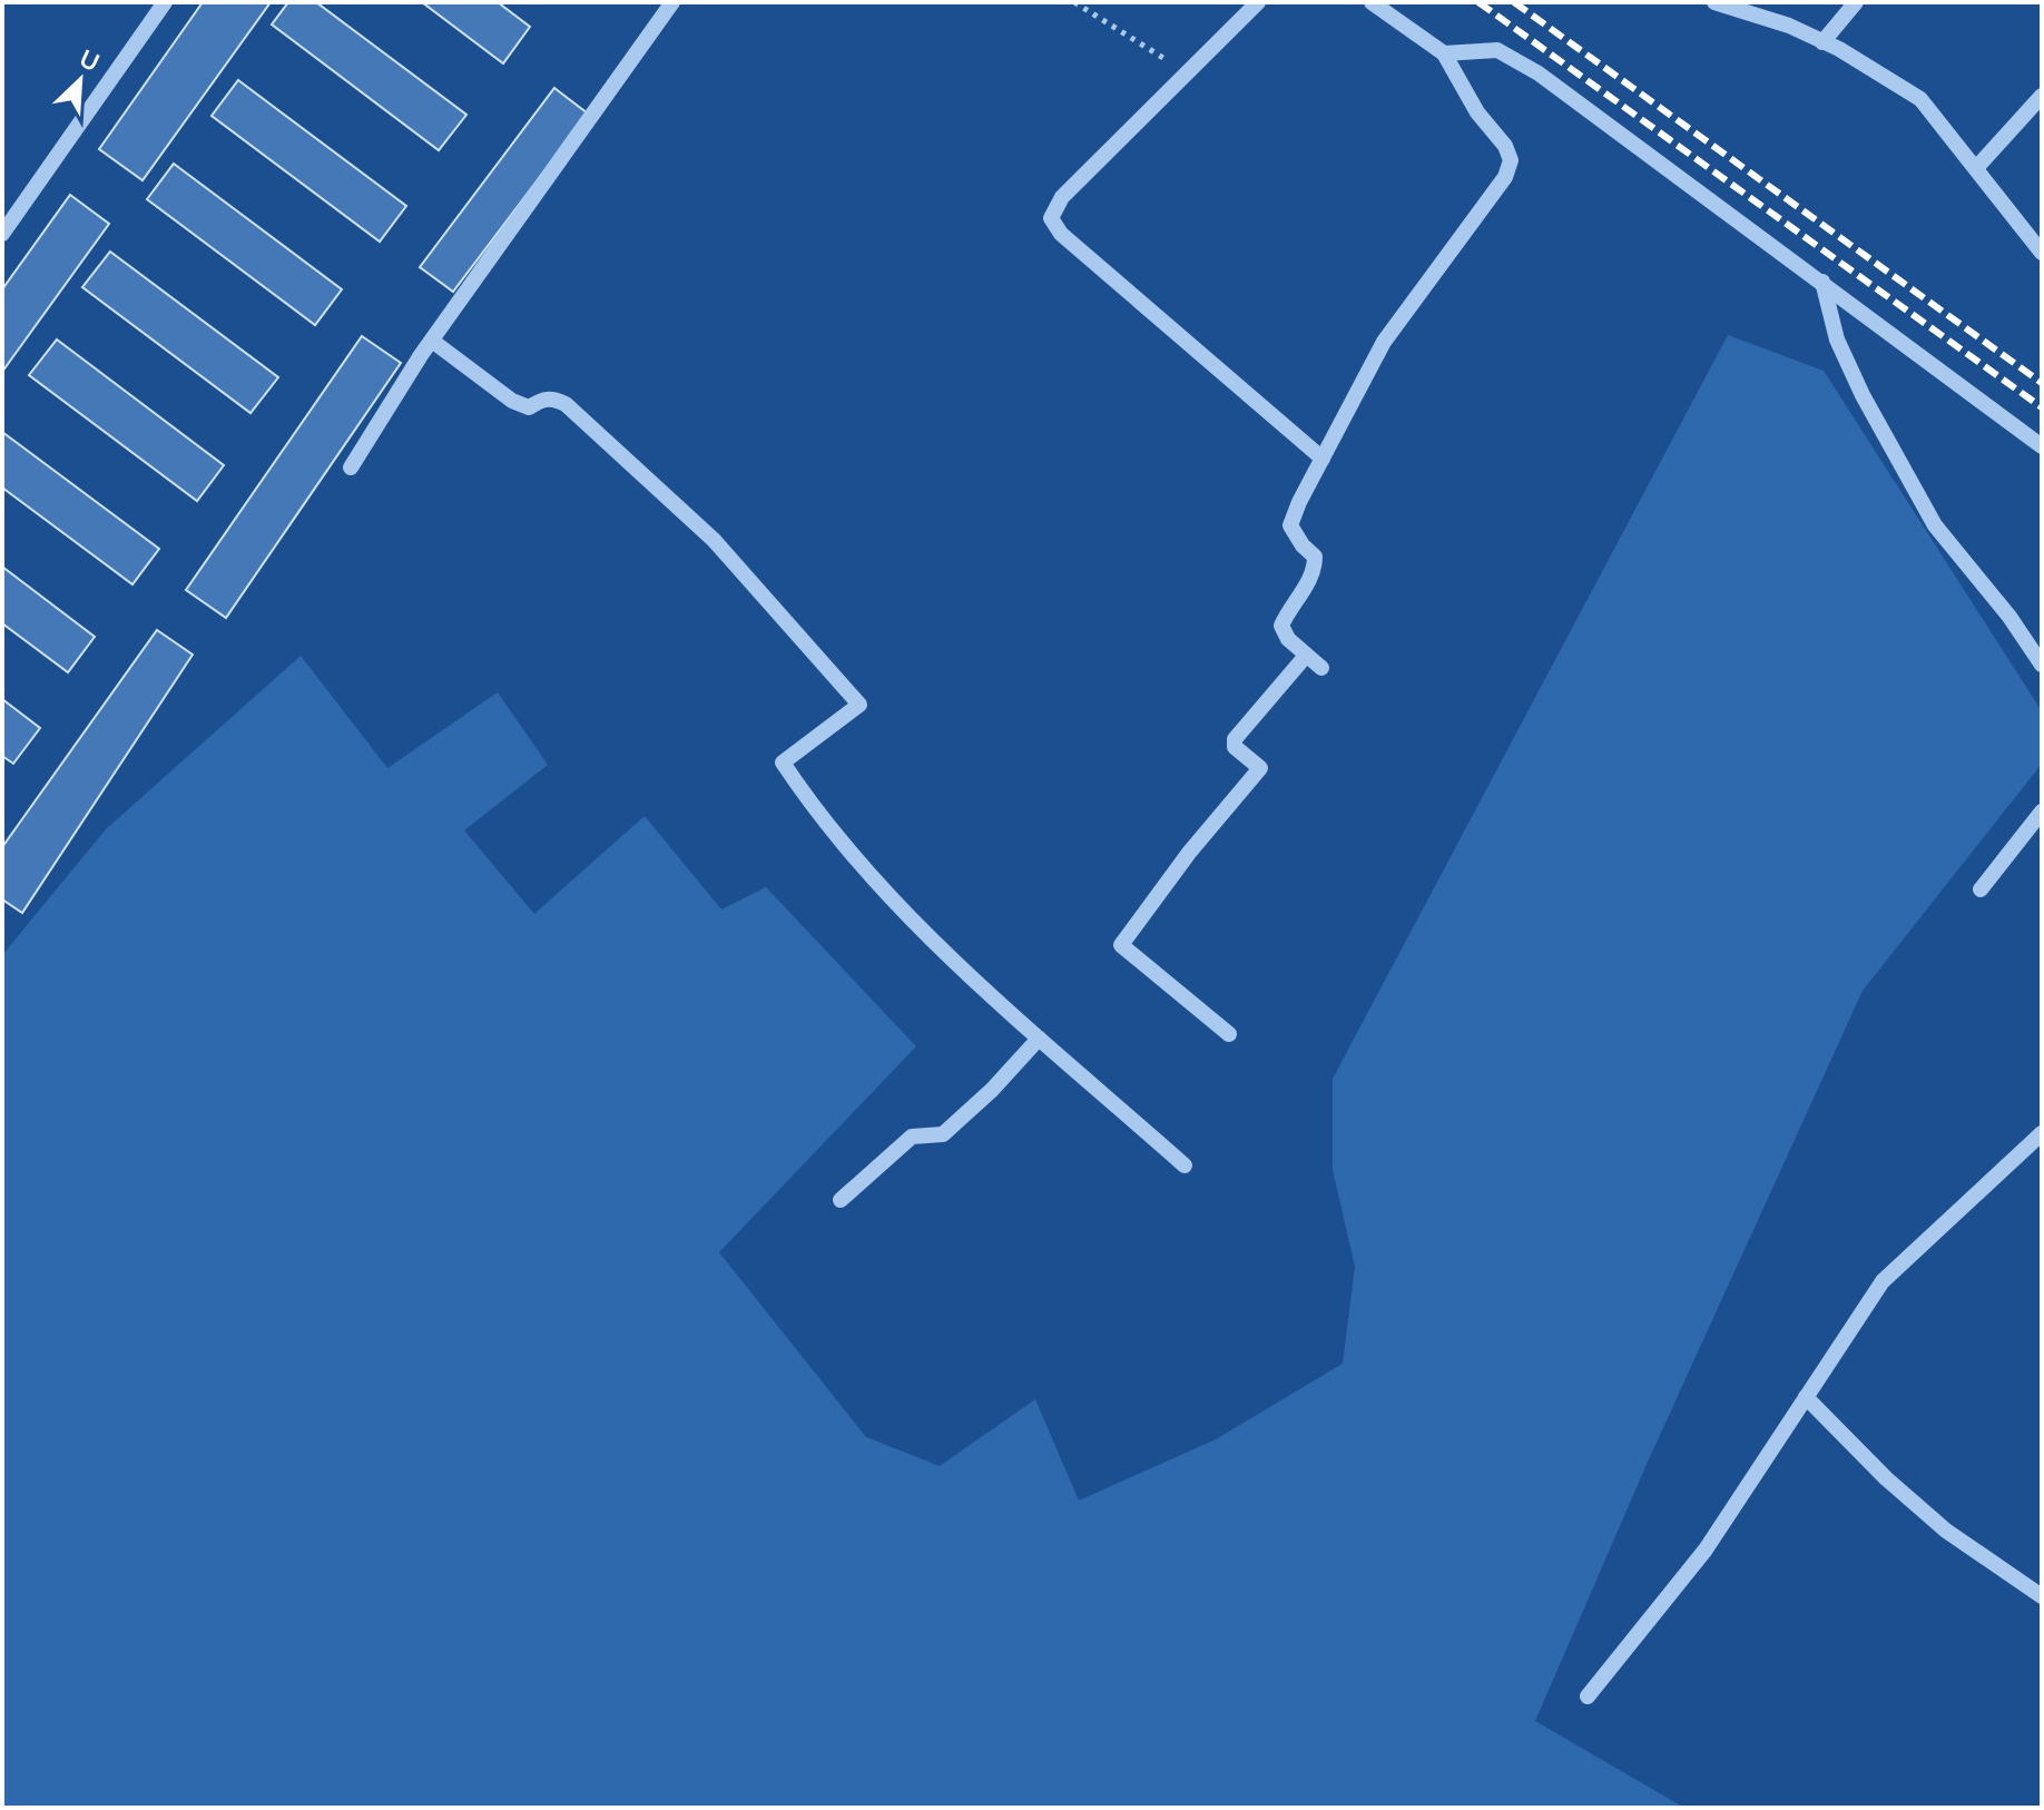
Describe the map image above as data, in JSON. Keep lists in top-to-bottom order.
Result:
{
  "north": "top right"
}
